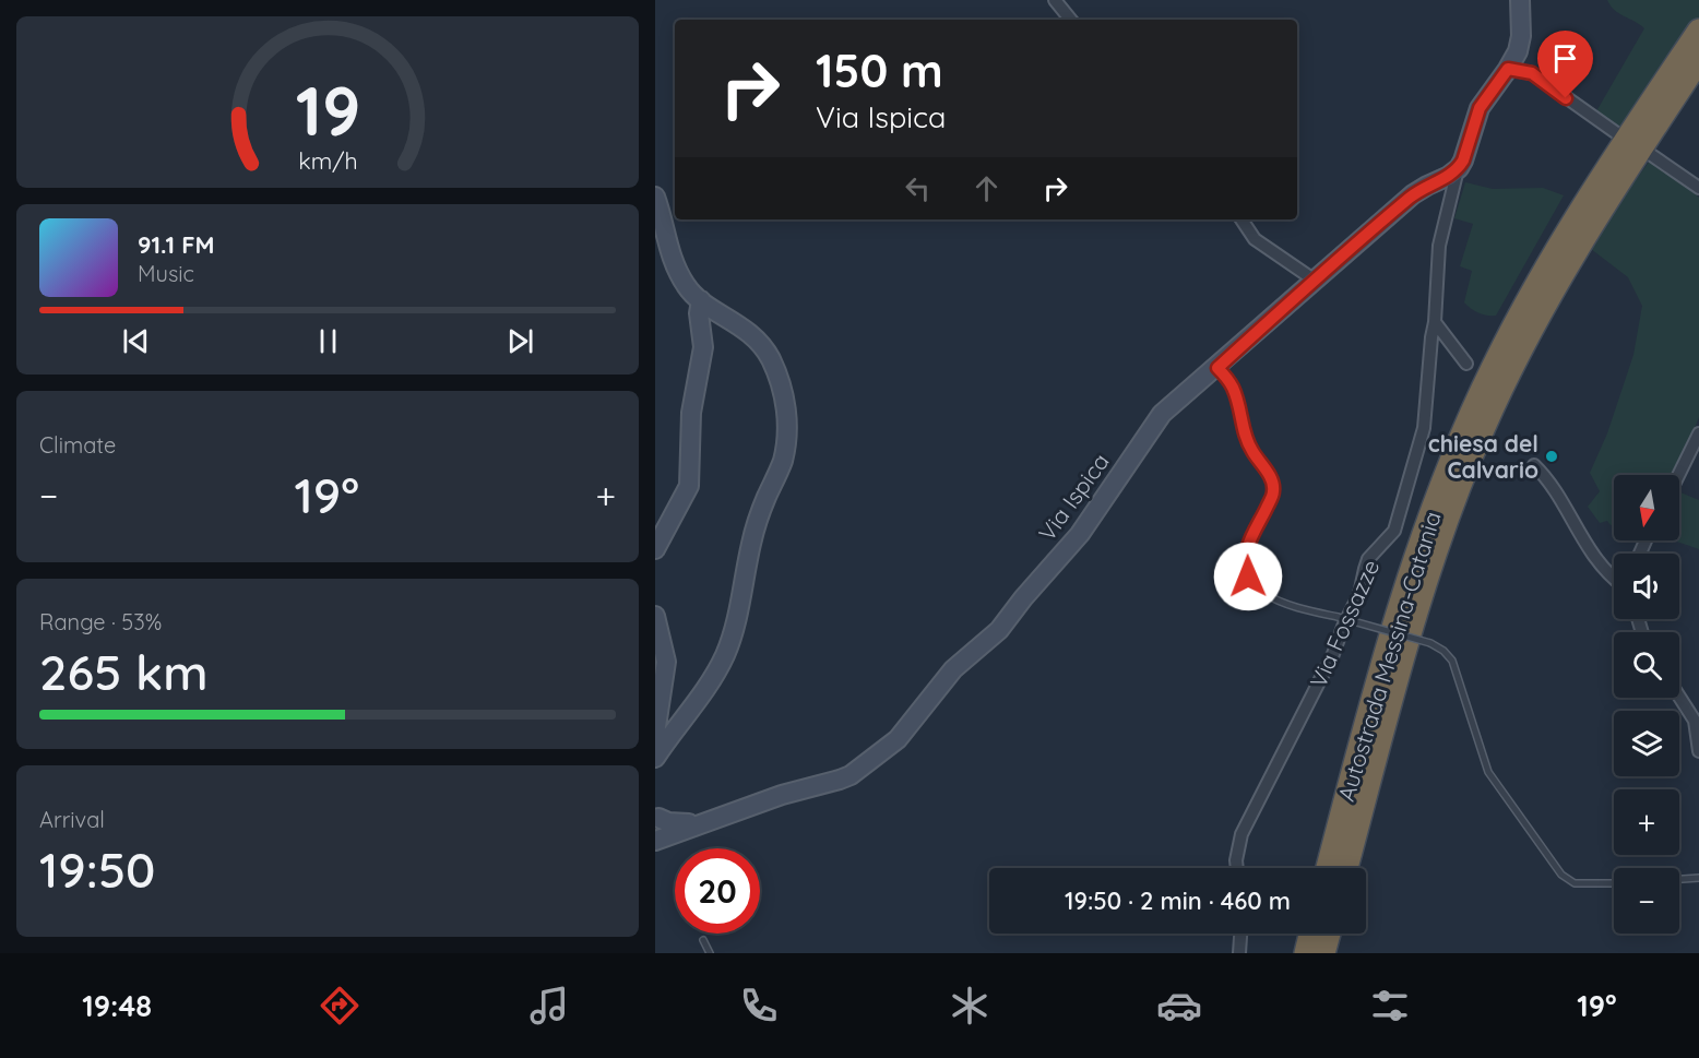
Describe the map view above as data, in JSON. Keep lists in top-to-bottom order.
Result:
{
  "streets": {
    "highway": ["Autostrada Messina-Catania"],
    "street": ["Via Ispica", "Via Fossazze"]
  },
  "places": ["chiesa del Calvario"],
  "north": "bottom",
  "page": {
    "turn": ["150 m", "Via Ispica"],
    "song": ["91.1 FM", "Music"],
    "tile": [
      "Climate",
      ["Range · 53%", "265 km"],
      ["Arrival", "19:50"]
    ],
    "heat": ["−", "19°", "+"],
    "map_buttons": ["+", "−"],
    "limit": "20",
    "trip": "19:50 · 2 min · 460 m",
    "tabs": ["19:48", "19°"],
    "gauge": ["19", "km/h"]
  }
}
